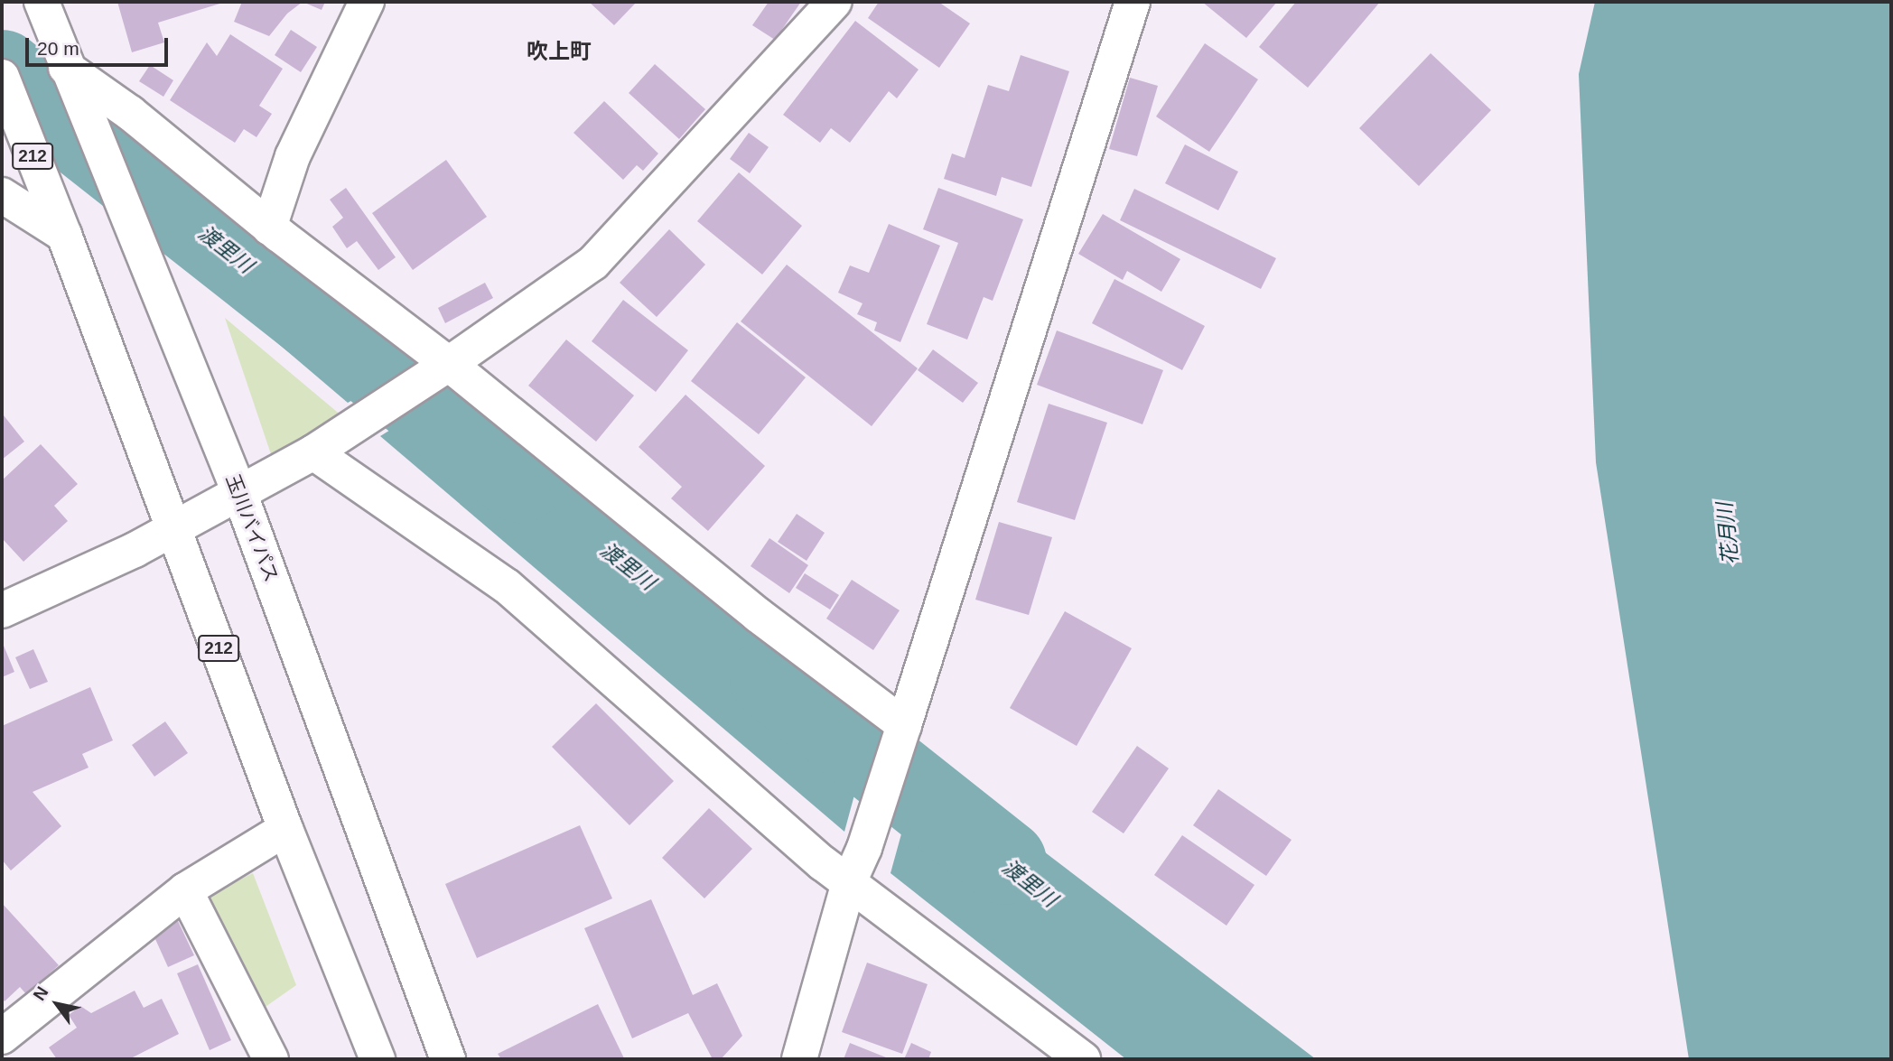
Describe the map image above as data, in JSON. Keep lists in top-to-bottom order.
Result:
{
  "streets": {
    "main road": ["212", "玉川バイパス"]
  },
  "districts": ["吹上町"],
  "water": ["渡里川", "花月川"],
  "scale_bar": "20 m",
  "north": "top left"
}
